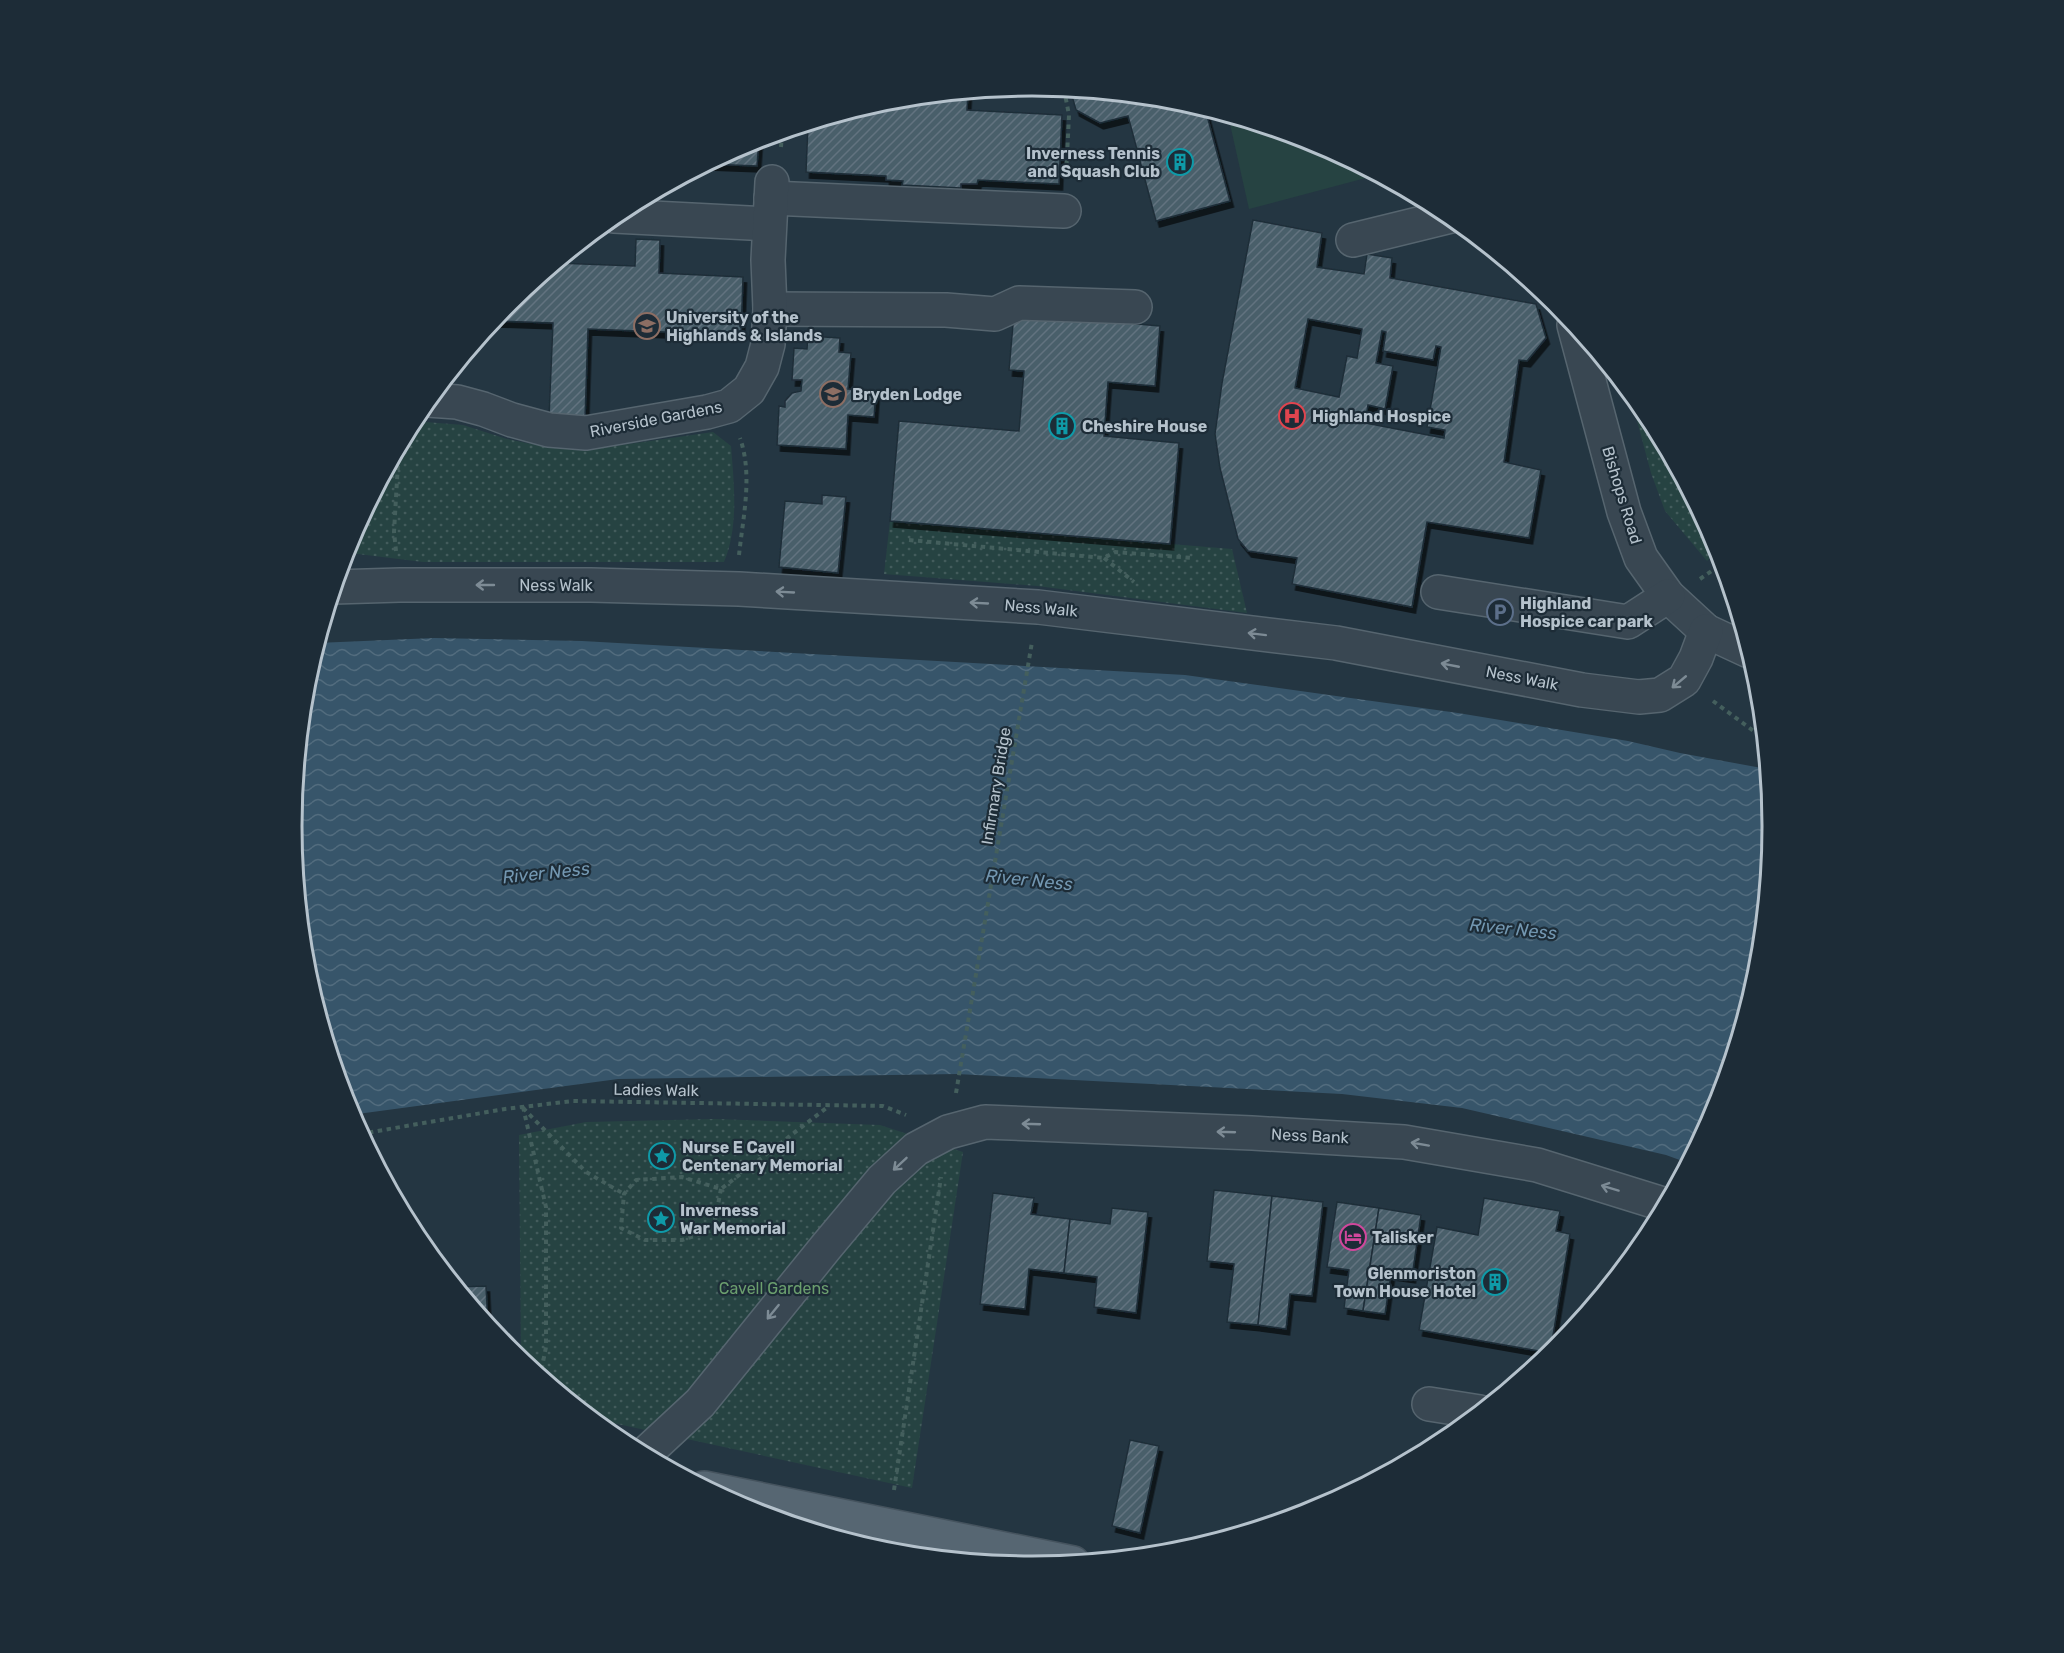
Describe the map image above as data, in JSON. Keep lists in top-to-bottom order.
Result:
{
  "streets": {
    "street": [
      "Riverside Gardens",
      "Bishops Road",
      "Ness Walk",
      "Ness Bank"
    ],
    "path": ["Infirmary Bridge", "Ladies Walk"]
  },
  "crossings": [
    ["Ladies Walk", "Ness Bank"]
  ],
  "one_way": ["Ness Bank"],
  "water": ["River Ness"],
  "parks": ["Cavell Gardens"],
  "places": {
    "building": ["Inverness Tennis and Squash Club", "Cheshire House", "Glenmoriston Town House Hotel"],
    "school or university": ["University of the Highlands & Islands", "Bryden Lodge"],
    "hospital": ["Highland Hospice"],
    "parking": ["Highland Hospice car park"],
    "place": ["Nurse E Cavell Centenary Memorial", "Inverness War Memorial"],
    "hotel": ["Talisker"]
  }
}
